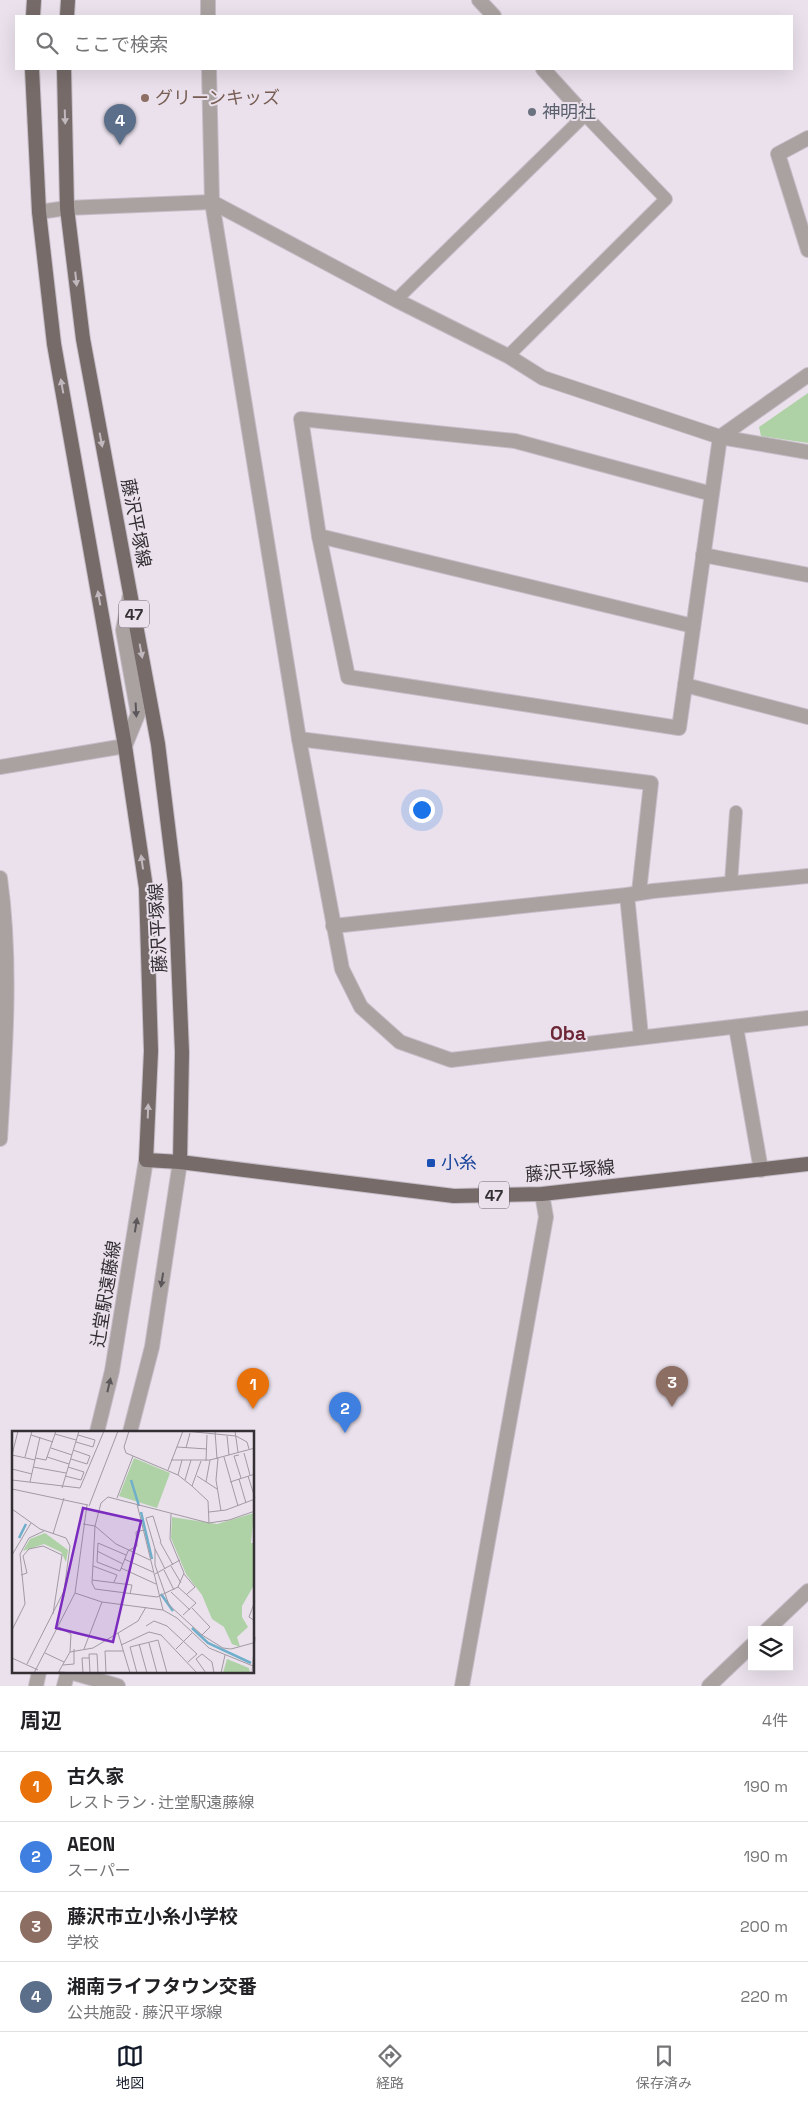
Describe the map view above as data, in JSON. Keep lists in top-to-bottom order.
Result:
{
  "streets": {
    "main road": ["藤沢平塚線", "47"],
    "street": ["辻堂駅遠藤線"]
  },
  "crossings": [
    ["藤沢平塚線", "47"],
    ["藤沢平塚線", "辻堂駅遠藤線"],
    ["47", "辻堂駅遠藤線"]
  ],
  "districts": ["Oba"],
  "places": {
    "other": ["グリーンキッズ", "神明社"],
    "transit": ["小糸"]
  },
  "page": {
    "search": "ここで検索",
    "pins": [
      "4",
      "3",
      "1",
      "2"
    ],
    "heading": ["周辺", "4件"],
    "list": [
      {
        "mark": "1",
        "name": "古久家",
        "note": "レストラン · 辻堂駅遠藤線",
        "value": "190 m"
      },
      {
        "mark": "2",
        "name": "AEON",
        "note": "スーパー",
        "value": "190 m"
      },
      {
        "mark": "3",
        "name": "藤沢市立小糸小学校",
        "note": "学校",
        "value": "200 m"
      },
      {
        "mark": "4",
        "name": "湘南ライフタウン交番",
        "note": "公共施設 · 藤沢平塚線",
        "value": "220 m"
      }
    ],
    "nav": ["地図", "経路", "保存済み"]
  }
}
